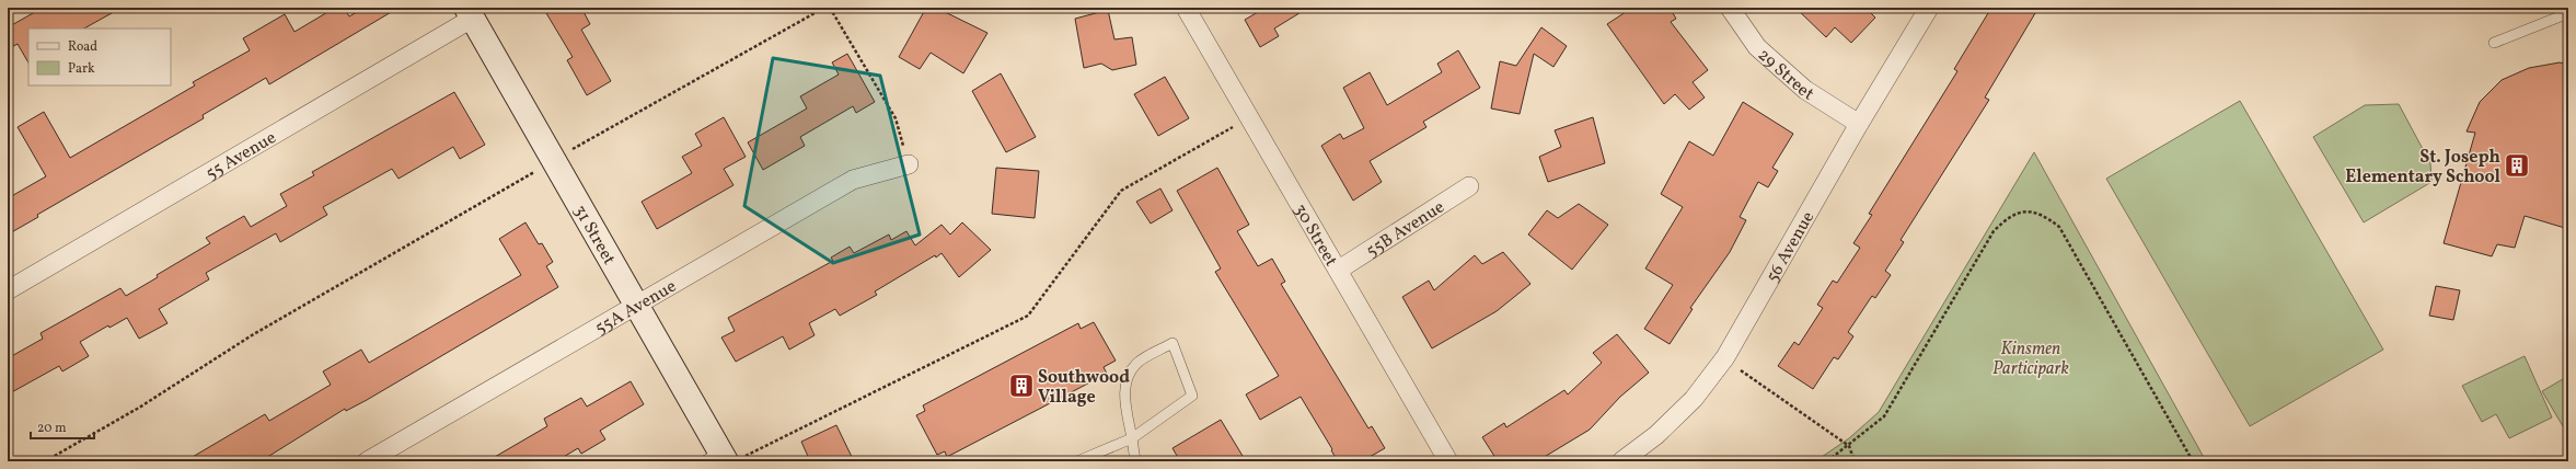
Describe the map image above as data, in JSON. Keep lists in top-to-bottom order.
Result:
{
  "streets": {
    "street": [
      "29 Street",
      "55 Avenue",
      "55B Avenue",
      "31 Street",
      "30 Street",
      "56 Avenue",
      "55A Avenue"
    ]
  },
  "crossings": [
    ["29 Street", "56 Avenue"],
    ["55 Avenue", "31 Street"],
    ["55B Avenue", "30 Street"],
    ["31 Street", "55A Avenue"]
  ],
  "parks": ["Kinsmen Participark"],
  "places": {
    "building": ["St. Joseph Elementary School", "Southwood Village"]
  },
  "legend": ["Road", "Park"],
  "scale_bar": "20 m"
}
